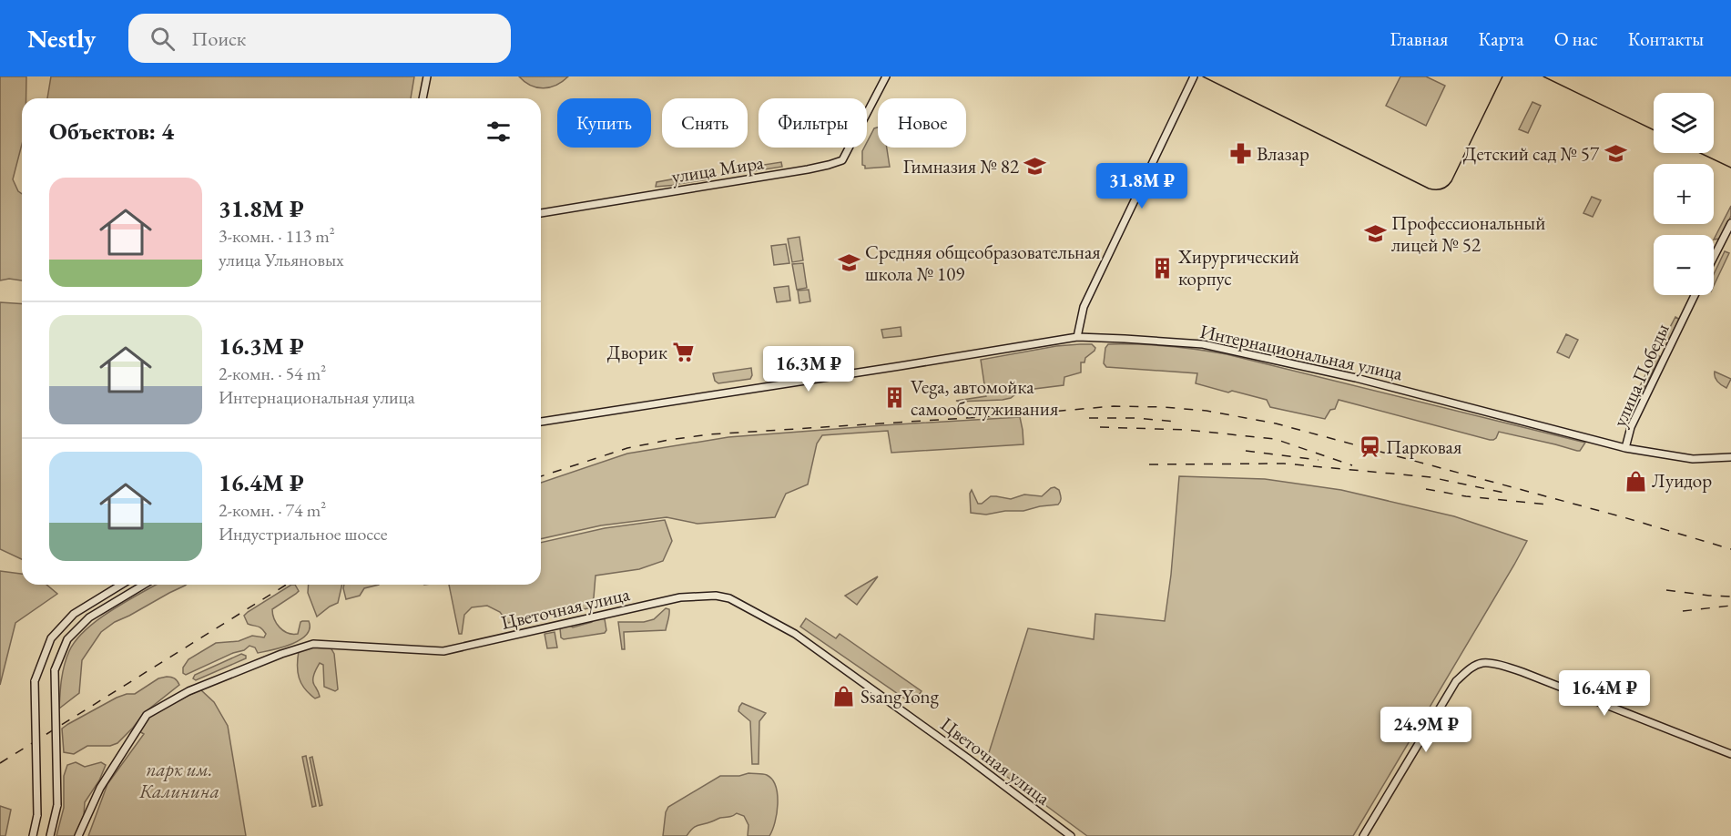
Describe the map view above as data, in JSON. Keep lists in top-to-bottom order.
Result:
{
  "streets": {
    "main road": [
      "улица Мира",
      "Интернациональная улица",
      "улица Победы",
      "Цветочная улица"
    ]
  },
  "crossings": [
    ["Интернациональная улица", "улица Победы"]
  ],
  "parks": ["парк им. Калинина"],
  "places": {
    "pharmacy": ["Влазар"],
    "school or university": [
      "Детский сад № 57",
      "Гимназия № 82",
      "Профессиональный лицей № 52",
      "Средняя общеобразовательная школа № 109"
    ],
    "building": ["Хирургический корпус", "Vega, автомойка самообслуживания"],
    "supermarket": ["Дворик"],
    "station": ["Парковая"],
    "shop": ["Луидор", "SsangYong"]
  },
  "page": {
    "header": "Nestly",
    "search": "Поиск",
    "nav": [
      "Главная",
      "Карта",
      "О нас",
      "Контакты"
    ],
    "map_buttons": ["+", "−"],
    "chip": [
      "Купить",
      "Снять",
      "Фильтры",
      "Новое"
    ],
    "heading": "Объектов: 4",
    "price": [
      "31.8M ₽",
      "16.3M ₽",
      "16.4M ₽",
      "24.9M ₽"
    ],
    "list": [
      {
        "name": "31.8M ₽",
        "note": "3-комн. · 113 m² · улица Ульяновых"
      },
      {
        "name": "16.3M ₽",
        "note": "2-комн. · 54 m² · Интернациональная улица"
      },
      {
        "name": "16.4M ₽",
        "note": "2-комн. · 74 m² · Индустриальное шоссе"
      }
    ]
  }
}
